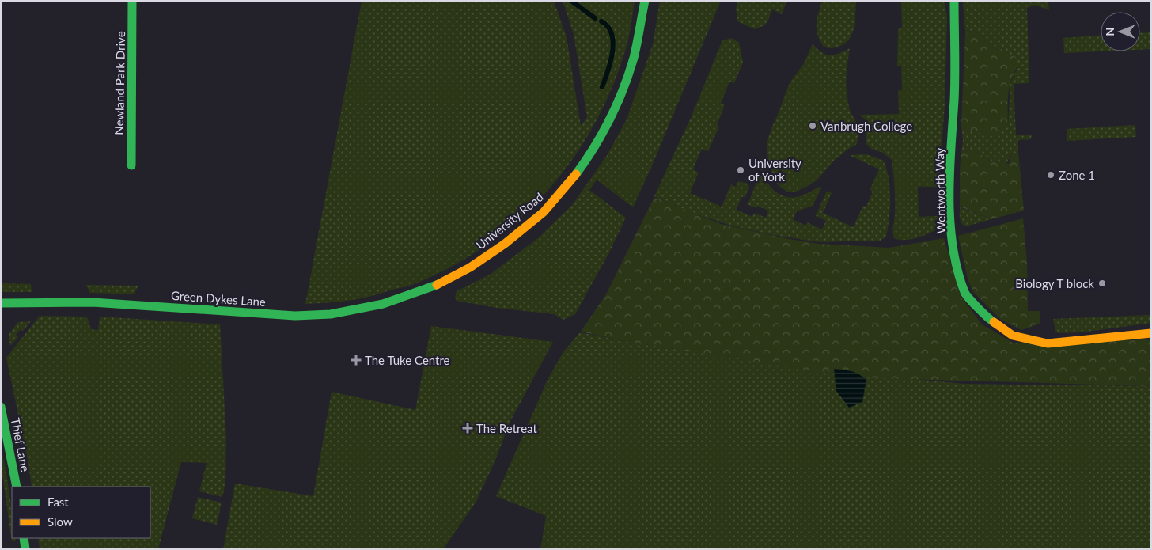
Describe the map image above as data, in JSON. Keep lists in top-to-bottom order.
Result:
{
  "streets": {
    "street": [
      "Newland Park Drive",
      "Wentworth Way",
      "University Road",
      "Green Dykes Lane",
      "Thief Lane"
    ]
  },
  "crossings": [
    ["University Road", "Green Dykes Lane"]
  ],
  "places": {
    "other": [
      "Vanbrugh College",
      "University of York",
      "Zone 1",
      "Biology T block"
    ],
    "health": ["The Tuke Centre", "The Retreat"]
  },
  "legend": ["Fast", "Slow"],
  "north": "left"
}
